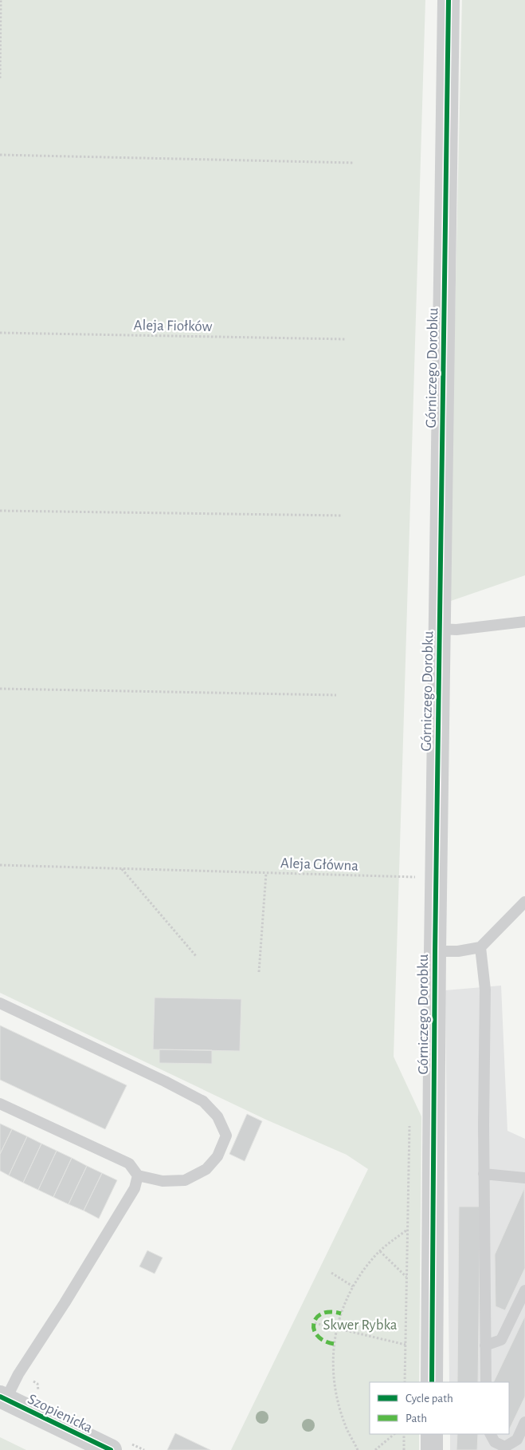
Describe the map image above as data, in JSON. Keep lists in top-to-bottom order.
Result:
{
  "streets": {
    "street": ["Górniczego Dorobku", "Szopienicka"],
    "path": ["Aleja Fiołków", "Aleja Główna"]
  },
  "parks": ["Skwer Rybka"],
  "legend": ["Cycle path", "Path"]
}
